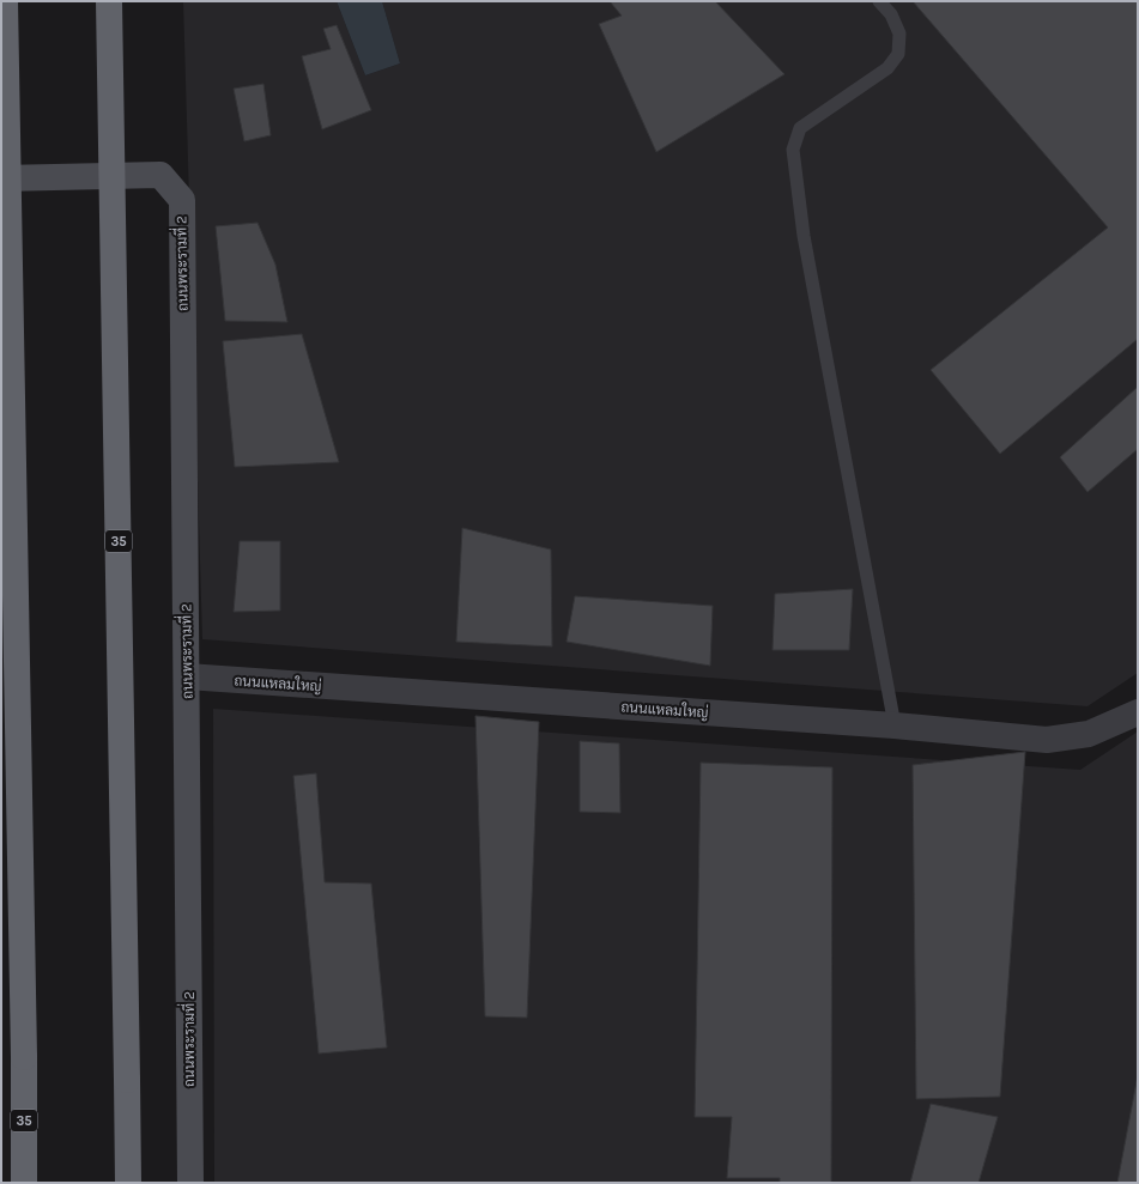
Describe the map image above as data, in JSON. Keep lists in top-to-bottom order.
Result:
{
  "streets": {
    "highway": ["35"],
    "main road": ["ถนนพระรามที่ 2"],
    "street": ["ถนนแหลมใหญ่"]
  },
  "crossings": [
    ["ถนนพระรามที่ 2", "ถนนแหลมใหญ่"]
  ]
}
